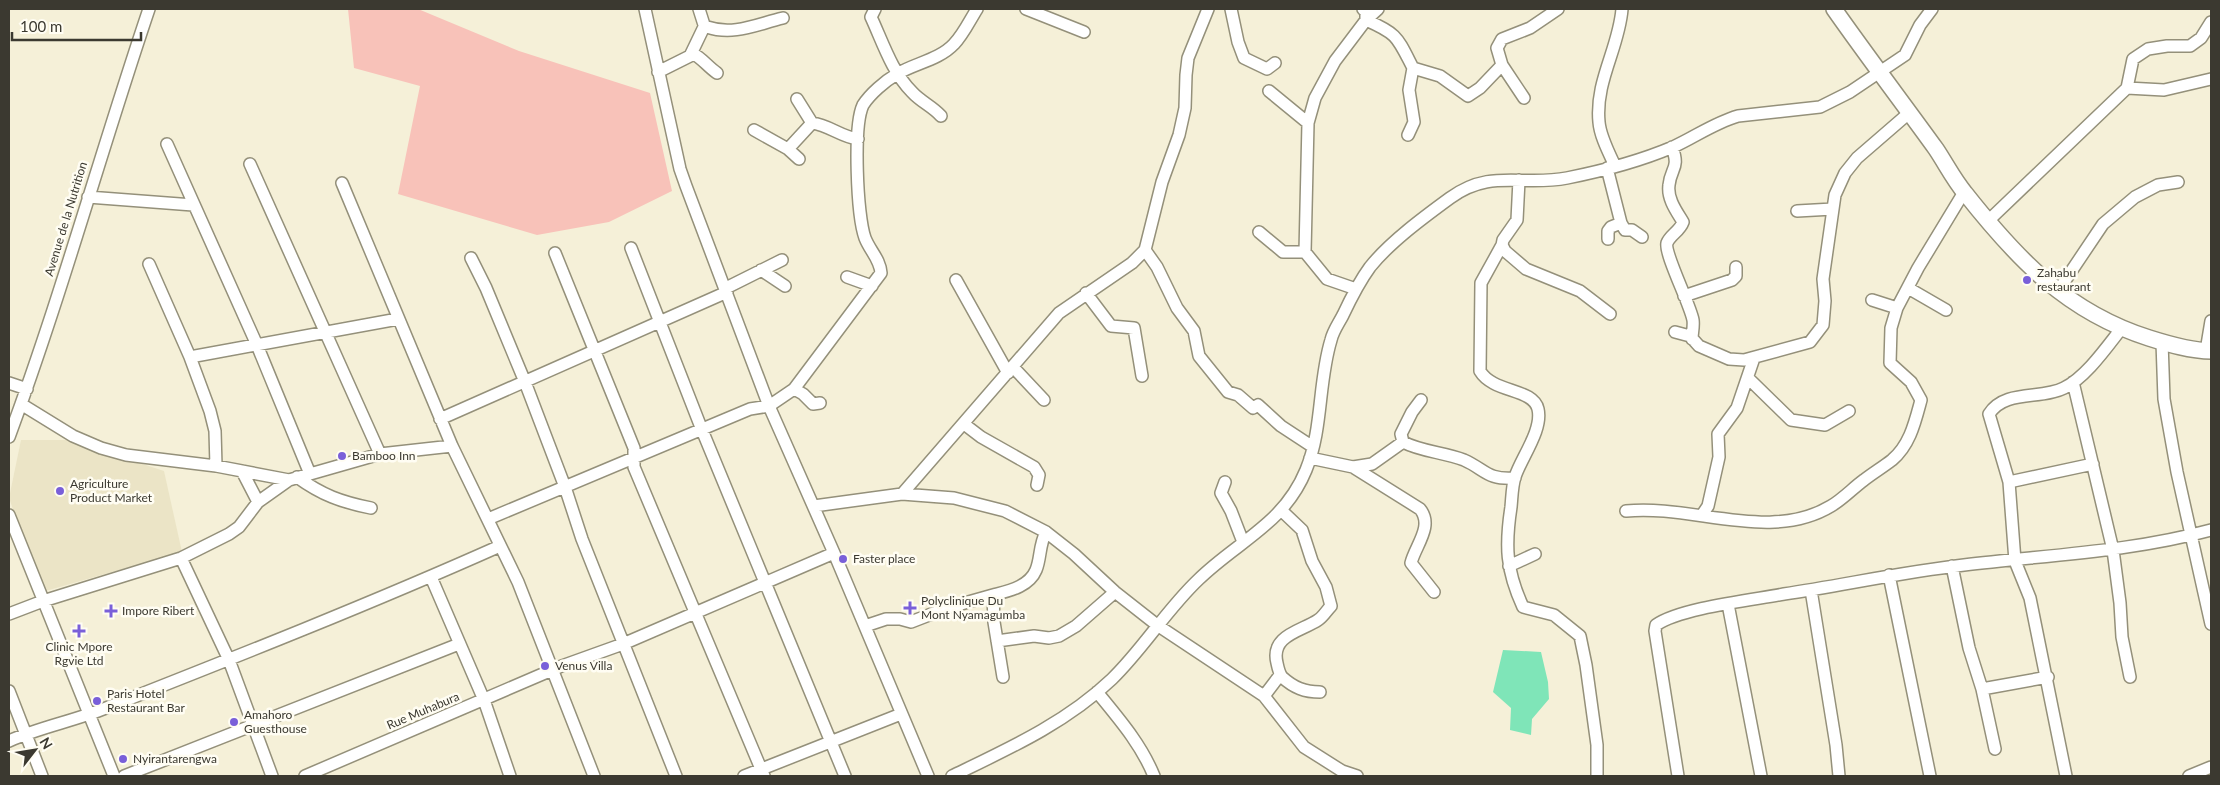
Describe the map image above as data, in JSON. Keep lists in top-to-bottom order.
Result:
{
  "streets": {
    "street": ["Avenue de la Nutrition", "Rue Muhabura"]
  },
  "places": {
    "other": [
      "Zahabu restaurant",
      "Bamboo Inn",
      "Agriculture Product Market",
      "Faster place",
      "Venus Villa",
      "Paris Hotel Restaurant Bar",
      "Amahoro Guesthouse",
      "Nyirantarengwa"
    ],
    "health": ["Polyclinique Du Mont Nyamagumba", "Impore Ribert", "Clinic Mpore Rgvie Ltd"]
  },
  "scale_bar": "100 m",
  "north": "top right"
}
